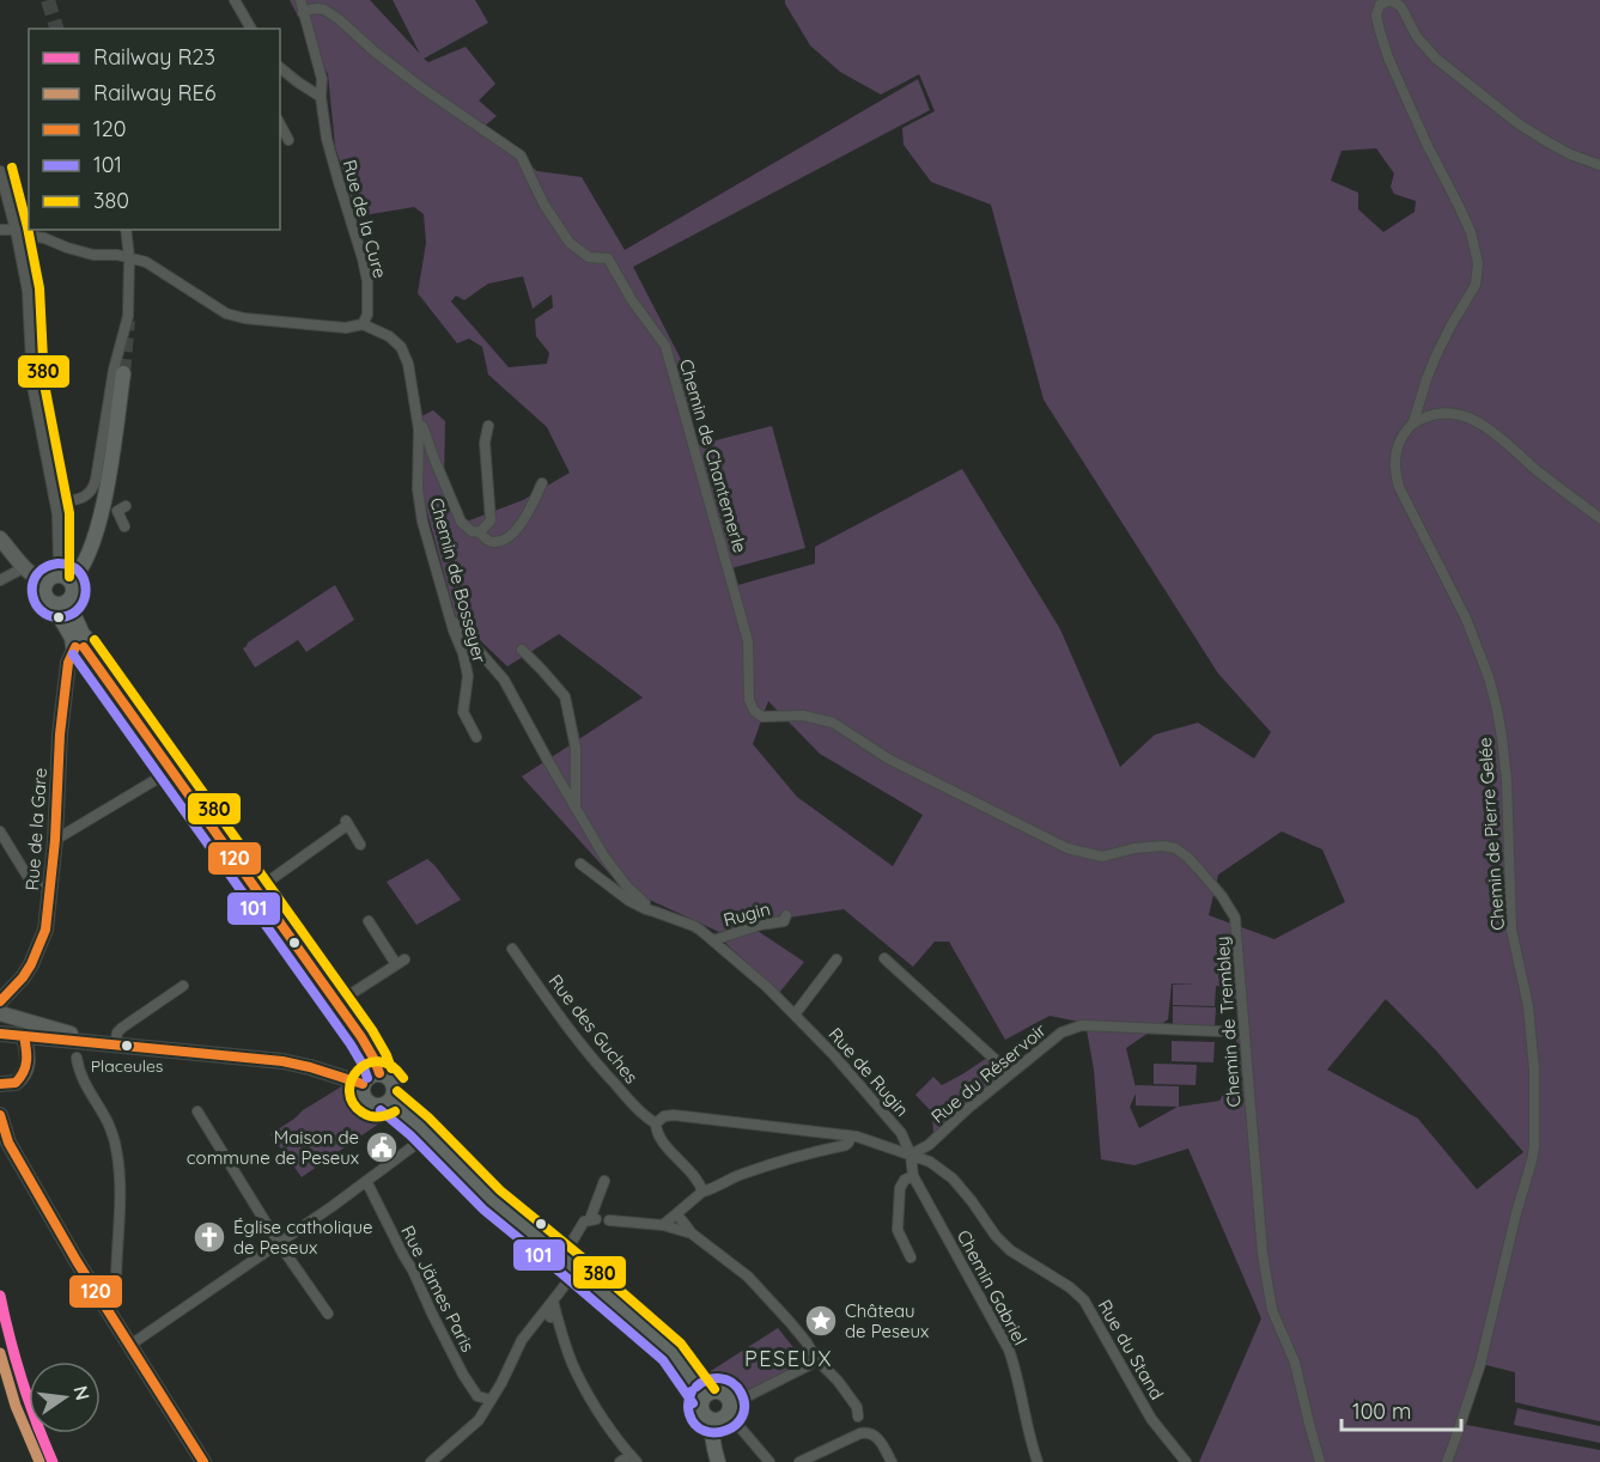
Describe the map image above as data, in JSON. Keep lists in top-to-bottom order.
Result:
{
  "streets": {
    "main road": ["Rue de la Gare"],
    "street": [
      "Rue de la Cure",
      "Chemin de Chantemerle",
      "Chemin de Bosseyer",
      "Chemin de Pierre Gelée",
      "Rugin",
      "Chemin de Trembley",
      "Rue des Guches",
      "Rue de Rugin",
      "Rue du Réservoir",
      "Chemin Gabriel",
      "Rue Jämes Paris",
      "Rue du Stand"
    ]
  },
  "crossings": [
    ["Rue de la Cure", "Chemin de Chantemerle"],
    ["Rue de la Cure", "Chemin de Bosseyer"],
    ["Chemin de Chantemerle", "Chemin de Trembley"],
    ["Rugin", "Rue de Rugin"],
    ["Rue des Guches", "Rue du Stand"],
    ["Rue de Rugin", "Rue du Réservoir"],
    ["Rue de Rugin", "Chemin Gabriel"],
    ["Rue de Rugin", "Rue du Stand"],
    ["Rue du Réservoir", "Chemin Gabriel"],
    ["Rue du Réservoir", "Rue du Stand"],
    ["Chemin Gabriel", "Rue du Stand"]
  ],
  "districts": ["PESEUX"],
  "places": {
    "other": ["Placeules"],
    "public building": ["Maison de commune de Peseux"],
    "church": ["Église catholique de Peseux"],
    "place": ["Château de Peseux"]
  },
  "lines": [
    "transit line 380",
    "transit line 101",
    "transit line 120",
    "rail line R23",
    "rail line RE6"
  ],
  "legend": [
    "Railway R23",
    "Railway RE6",
    "120",
    "101",
    "380"
  ],
  "scale_bar": "100 m",
  "north": "right"
}
